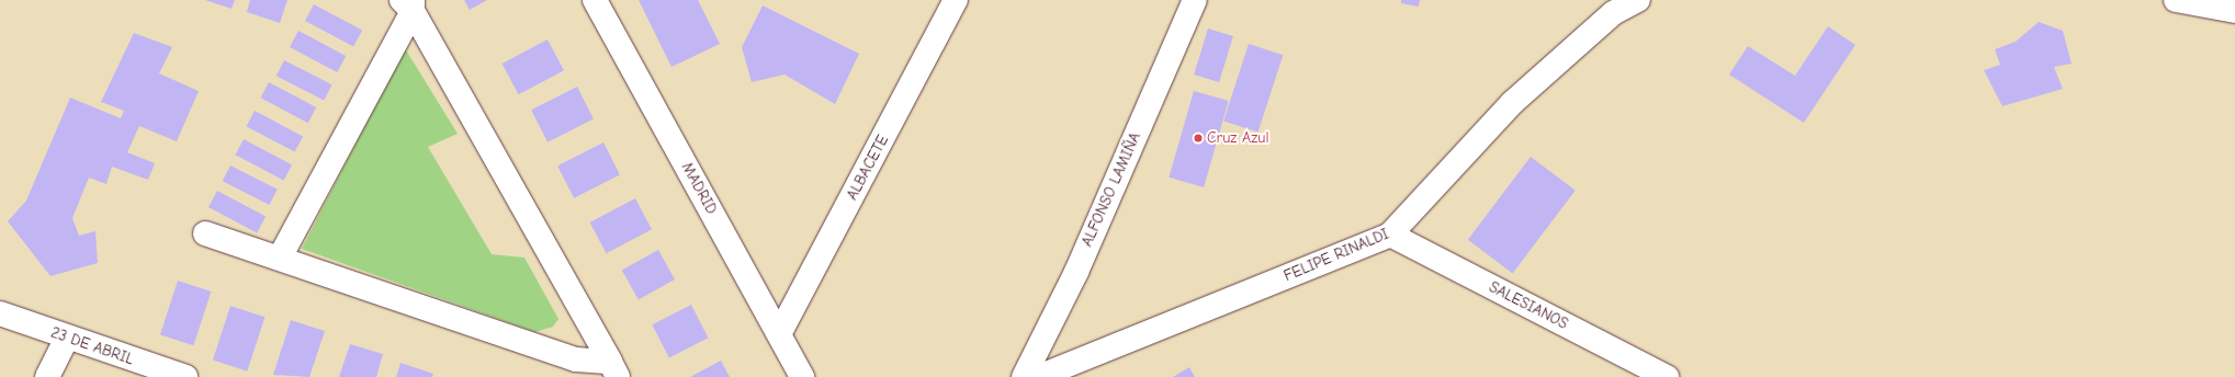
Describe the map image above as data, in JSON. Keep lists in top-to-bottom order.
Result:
{
  "streets": {
    "street": [
      "ALBACETE",
      "MADRID",
      "ALFONSO LAMIÑA",
      "FELIPE RINALDI",
      "SALESIANOS",
      "23 DE ABRIL"
    ]
  },
  "crossings": [
    ["ALBACETE", "MADRID"],
    ["FELIPE RINALDI", "SALESIANOS"]
  ],
  "places": ["Cruz Azul"]
}
